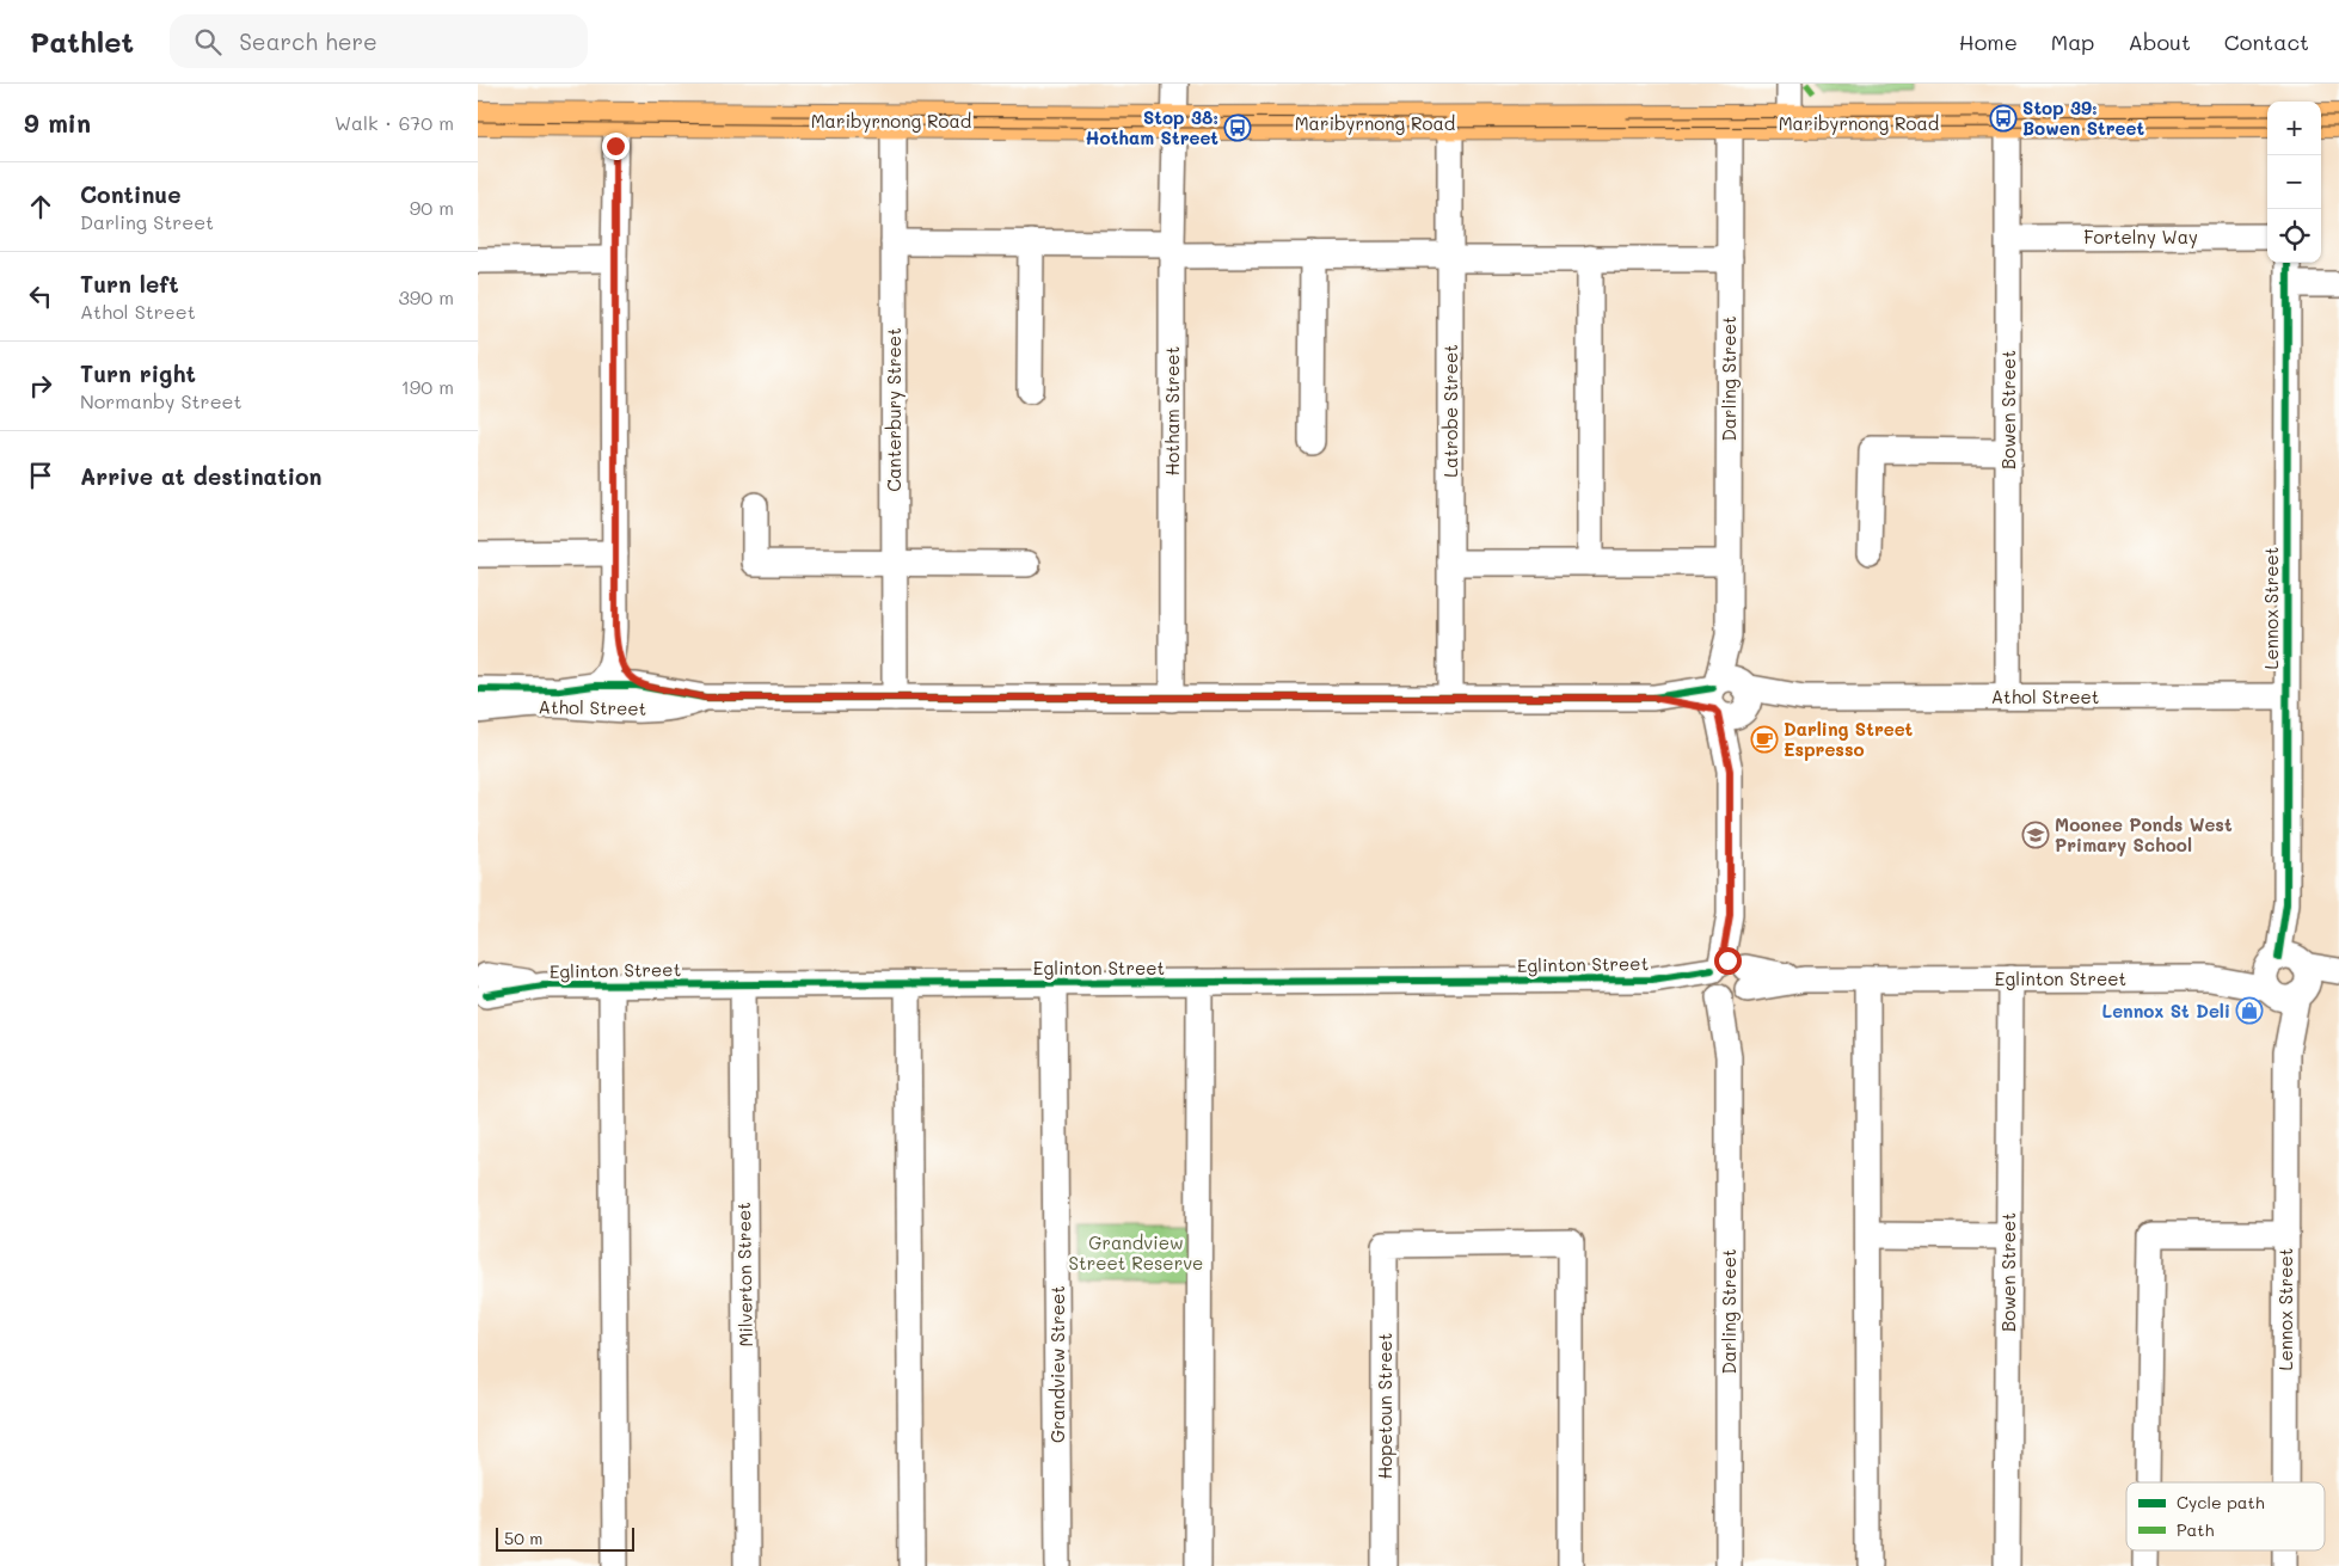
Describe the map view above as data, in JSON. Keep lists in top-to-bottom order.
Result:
{
  "streets": {
    "main road": ["Maribyrnong Road"],
    "street": [
      "Fortelny Way",
      "Darling Street",
      "Canterbury Street",
      "Bowen Street",
      "Hotham Street",
      "Latrobe Street",
      "Lennox Street",
      "Athol Street",
      "Eglinton Street",
      "Milverton Street",
      "Grandview Street",
      "Hopetoun Street"
    ]
  },
  "crossings": [
    ["Maribyrnong Road", "Darling Street"],
    ["Maribyrnong Road", "Canterbury Street"],
    ["Maribyrnong Road", "Bowen Street"],
    ["Maribyrnong Road", "Hotham Street"],
    ["Maribyrnong Road", "Latrobe Street"],
    ["Fortelny Way", "Bowen Street"],
    ["Darling Street", "Athol Street"],
    ["Darling Street", "Eglinton Street"],
    ["Canterbury Street", "Athol Street"],
    ["Bowen Street", "Athol Street"],
    ["Bowen Street", "Eglinton Street"],
    ["Hotham Street", "Athol Street"],
    ["Latrobe Street", "Athol Street"],
    ["Lennox Street", "Athol Street"],
    ["Lennox Street", "Eglinton Street"],
    ["Eglinton Street", "Milverton Street"],
    ["Eglinton Street", "Grandview Street"]
  ],
  "parks": ["Grandview Street Reserve"],
  "places": {
    "bus stop": ["Stop 39: Bowen Street", "Stop 38: Hotham Street"],
    "cafe": ["Darling Street Espresso"],
    "school or university": ["Moonee Ponds West Primary School"],
    "shop": ["Lennox St Deli"]
  },
  "legend": ["Cycle path", "Path"],
  "scale_bar": "50 m",
  "page": {
    "header": "Pathlet",
    "search": "Search here",
    "nav": [
      "Home",
      "Map",
      "About",
      "Contact"
    ],
    "heading": ["9 min", "Walk · 670 m"],
    "map_buttons": ["+", "−"],
    "list": [
      ["Continue", "Darling Street", "90 m"],
      ["Turn left", "Athol Street", "390 m"],
      ["Turn right", "Normanby Street", "190 m"],
      "Arrive at destination"
    ],
    "scale": "50 m"
  }
}
